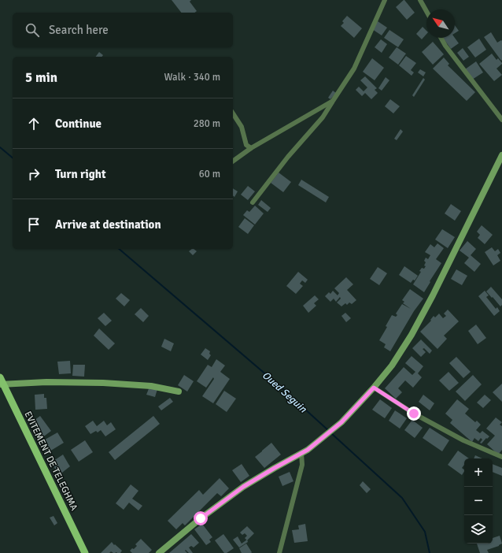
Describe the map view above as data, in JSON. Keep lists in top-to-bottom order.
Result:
{
  "streets": {
    "main road": ["EVITEMENT DE TELEGHMA"]
  },
  "water": ["Oued Seguin"],
  "north": "top left",
  "page": {
    "search": "Search here",
    "heading": ["5 min", "Walk · 340 m"],
    "list": [
      ["Continue", "280 m"],
      ["Turn right", "60 m"],
      "Arrive at destination"
    ],
    "map_buttons": ["+", "−"]
  }
}
